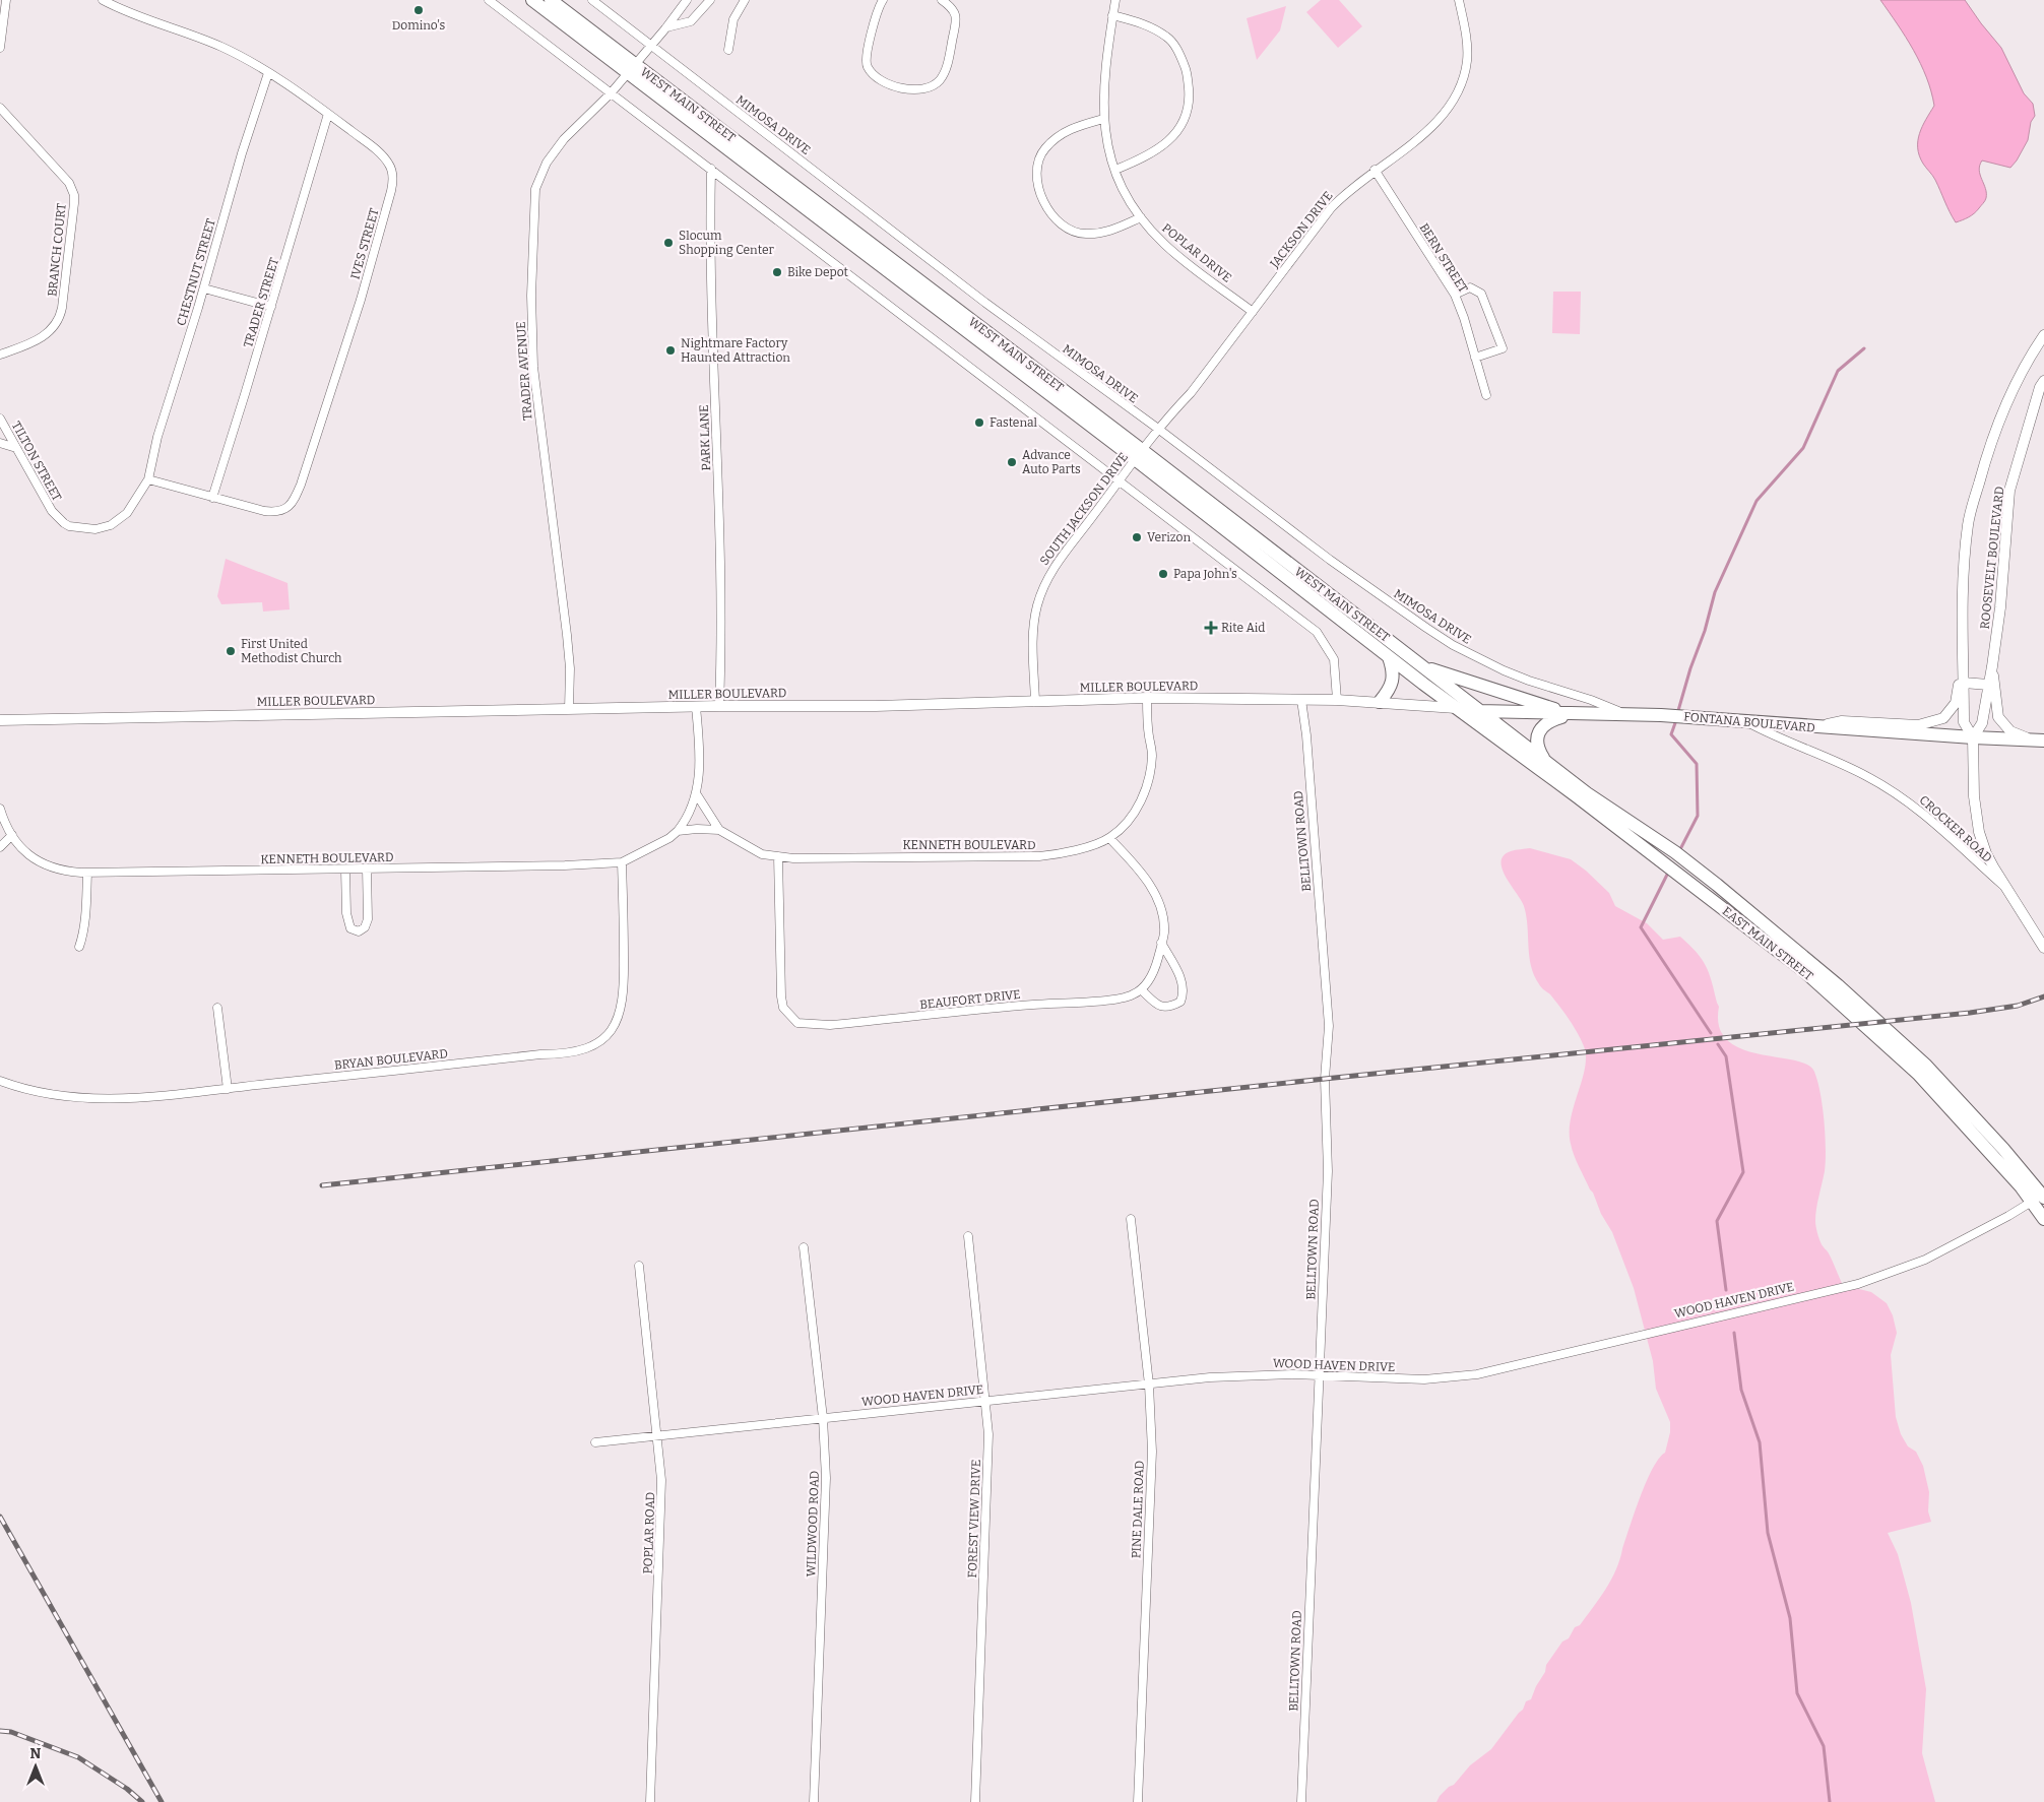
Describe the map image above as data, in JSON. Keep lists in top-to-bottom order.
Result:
{
  "streets": {
    "main road": ["WEST MAIN STREET", "FONTANA BOULEVARD", "EAST MAIN STREET"],
    "street": [
      "MIMOSA DRIVE",
      "JACKSON DRIVE",
      "IVES STREET",
      "BRANCH COURT",
      "POPLAR DRIVE",
      "BERN STREET",
      "CHESTNUT STREET",
      "TRADER STREET",
      "TRADER AVENUE",
      "PARK LANE",
      "TILTON STREET",
      "SOUTH JACKSON DRIVE",
      "ROOSEVELT BOULEVARD",
      "MILLER BOULEVARD",
      "CROCKER ROAD",
      "BELLTOWN ROAD",
      "KENNETH BOULEVARD",
      "BEAUFORT DRIVE",
      "BRYAN BOULEVARD",
      "WOOD HAVEN DRIVE",
      "PINE DALE ROAD",
      "FOREST VIEW DRIVE",
      "WILDWOOD ROAD",
      "POPLAR ROAD"
    ]
  },
  "crossings": [
    ["WEST MAIN STREET", "JACKSON DRIVE"],
    ["WEST MAIN STREET", "TRADER AVENUE"],
    ["WEST MAIN STREET", "SOUTH JACKSON DRIVE"],
    ["WEST MAIN STREET", "MILLER BOULEVARD"],
    ["WEST MAIN STREET", "FONTANA BOULEVARD"],
    ["WEST MAIN STREET", "EAST MAIN STREET"],
    ["MIMOSA DRIVE", "JACKSON DRIVE"],
    ["MIMOSA DRIVE", "TRADER AVENUE"],
    ["MIMOSA DRIVE", "FONTANA BOULEVARD"],
    ["JACKSON DRIVE", "POPLAR DRIVE"],
    ["JACKSON DRIVE", "BERN STREET"],
    ["JACKSON DRIVE", "SOUTH JACKSON DRIVE"],
    ["IVES STREET", "CHESTNUT STREET"],
    ["IVES STREET", "TRADER STREET"],
    ["IVES STREET", "TILTON STREET"],
    ["CHESTNUT STREET", "TILTON STREET"],
    ["TRADER AVENUE", "MILLER BOULEVARD"],
    ["PARK LANE", "MILLER BOULEVARD"],
    ["SOUTH JACKSON DRIVE", "MILLER BOULEVARD"],
    ["ROOSEVELT BOULEVARD", "FONTANA BOULEVARD"],
    ["ROOSEVELT BOULEVARD", "CROCKER ROAD"],
    ["MILLER BOULEVARD", "FONTANA BOULEVARD"],
    ["MILLER BOULEVARD", "BELLTOWN ROAD"],
    ["MILLER BOULEVARD", "KENNETH BOULEVARD"],
    ["MILLER BOULEVARD", "EAST MAIN STREET"],
    ["FONTANA BOULEVARD", "CROCKER ROAD"],
    ["FONTANA BOULEVARD", "EAST MAIN STREET"],
    ["BELLTOWN ROAD", "WOOD HAVEN DRIVE"],
    ["KENNETH BOULEVARD", "BEAUFORT DRIVE"],
    ["KENNETH BOULEVARD", "BRYAN BOULEVARD"],
    ["EAST MAIN STREET", "WOOD HAVEN DRIVE"],
    ["WOOD HAVEN DRIVE", "PINE DALE ROAD"],
    ["WOOD HAVEN DRIVE", "FOREST VIEW DRIVE"],
    ["WOOD HAVEN DRIVE", "WILDWOOD ROAD"],
    ["WOOD HAVEN DRIVE", "POPLAR ROAD"]
  ],
  "places": {
    "other": [
      "Domino's",
      "Slocum Shopping Center",
      "Bike Depot",
      "Nightmare Factory Haunted Attraction",
      "Fastenal",
      "Advance Auto Parts",
      "Verizon",
      "Papa John's",
      "First United Methodist Church"
    ],
    "health": ["Rite Aid"]
  },
  "north": "top"
}
